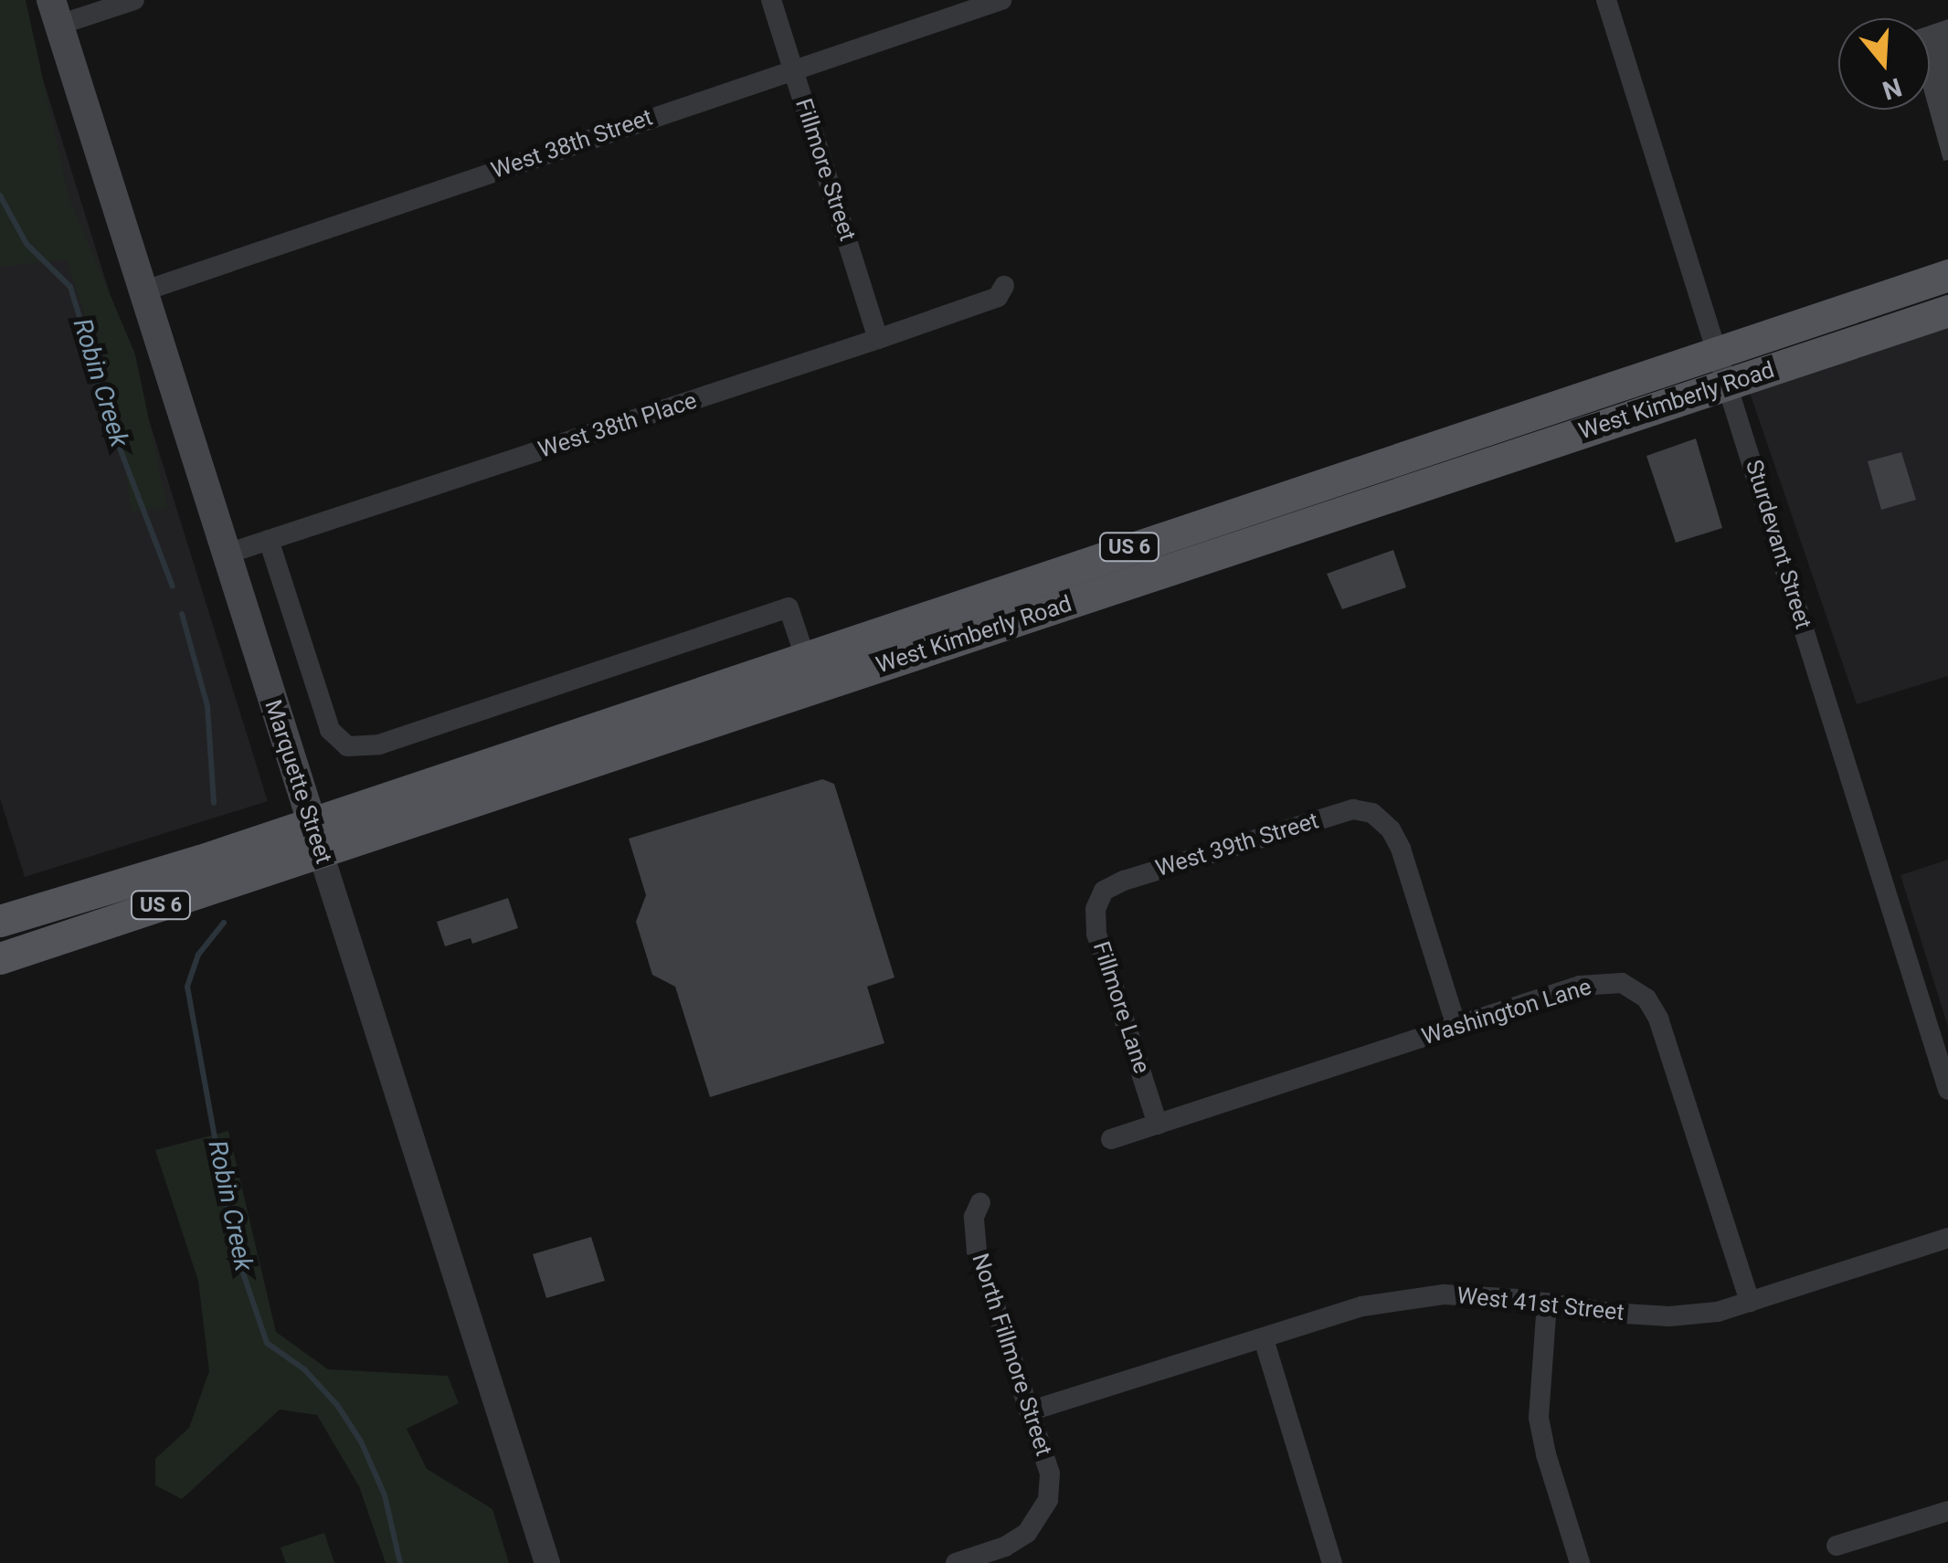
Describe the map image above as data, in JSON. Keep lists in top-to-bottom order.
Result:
{
  "streets": {
    "main road": ["West Kimberly Road", "US 6", "Marquette Street"],
    "street": [
      "West 38th Street",
      "Fillmore Street",
      "West 38th Place",
      "Sturdevant Street",
      "West 39th Street",
      "Fillmore Lane",
      "Washington Lane",
      "West 41st Street",
      "North Fillmore Street"
    ]
  },
  "crossings": [
    ["West 38th Street", "Fillmore Street"],
    ["West 38th Street", "Marquette Street"],
    ["Fillmore Street", "West 38th Place"],
    ["West Kimberly Road", "Sturdevant Street"],
    ["West Kimberly Road", "Marquette Street"],
    ["West 38th Place", "Marquette Street"],
    ["West 39th Street", "Fillmore Lane"],
    ["West 39th Street", "Washington Lane"],
    ["Fillmore Lane", "Washington Lane"],
    ["Washington Lane", "West 41st Street"],
    ["West 41st Street", "North Fillmore Street"]
  ],
  "water": ["Robin Creek"],
  "north": "bottom"
}
